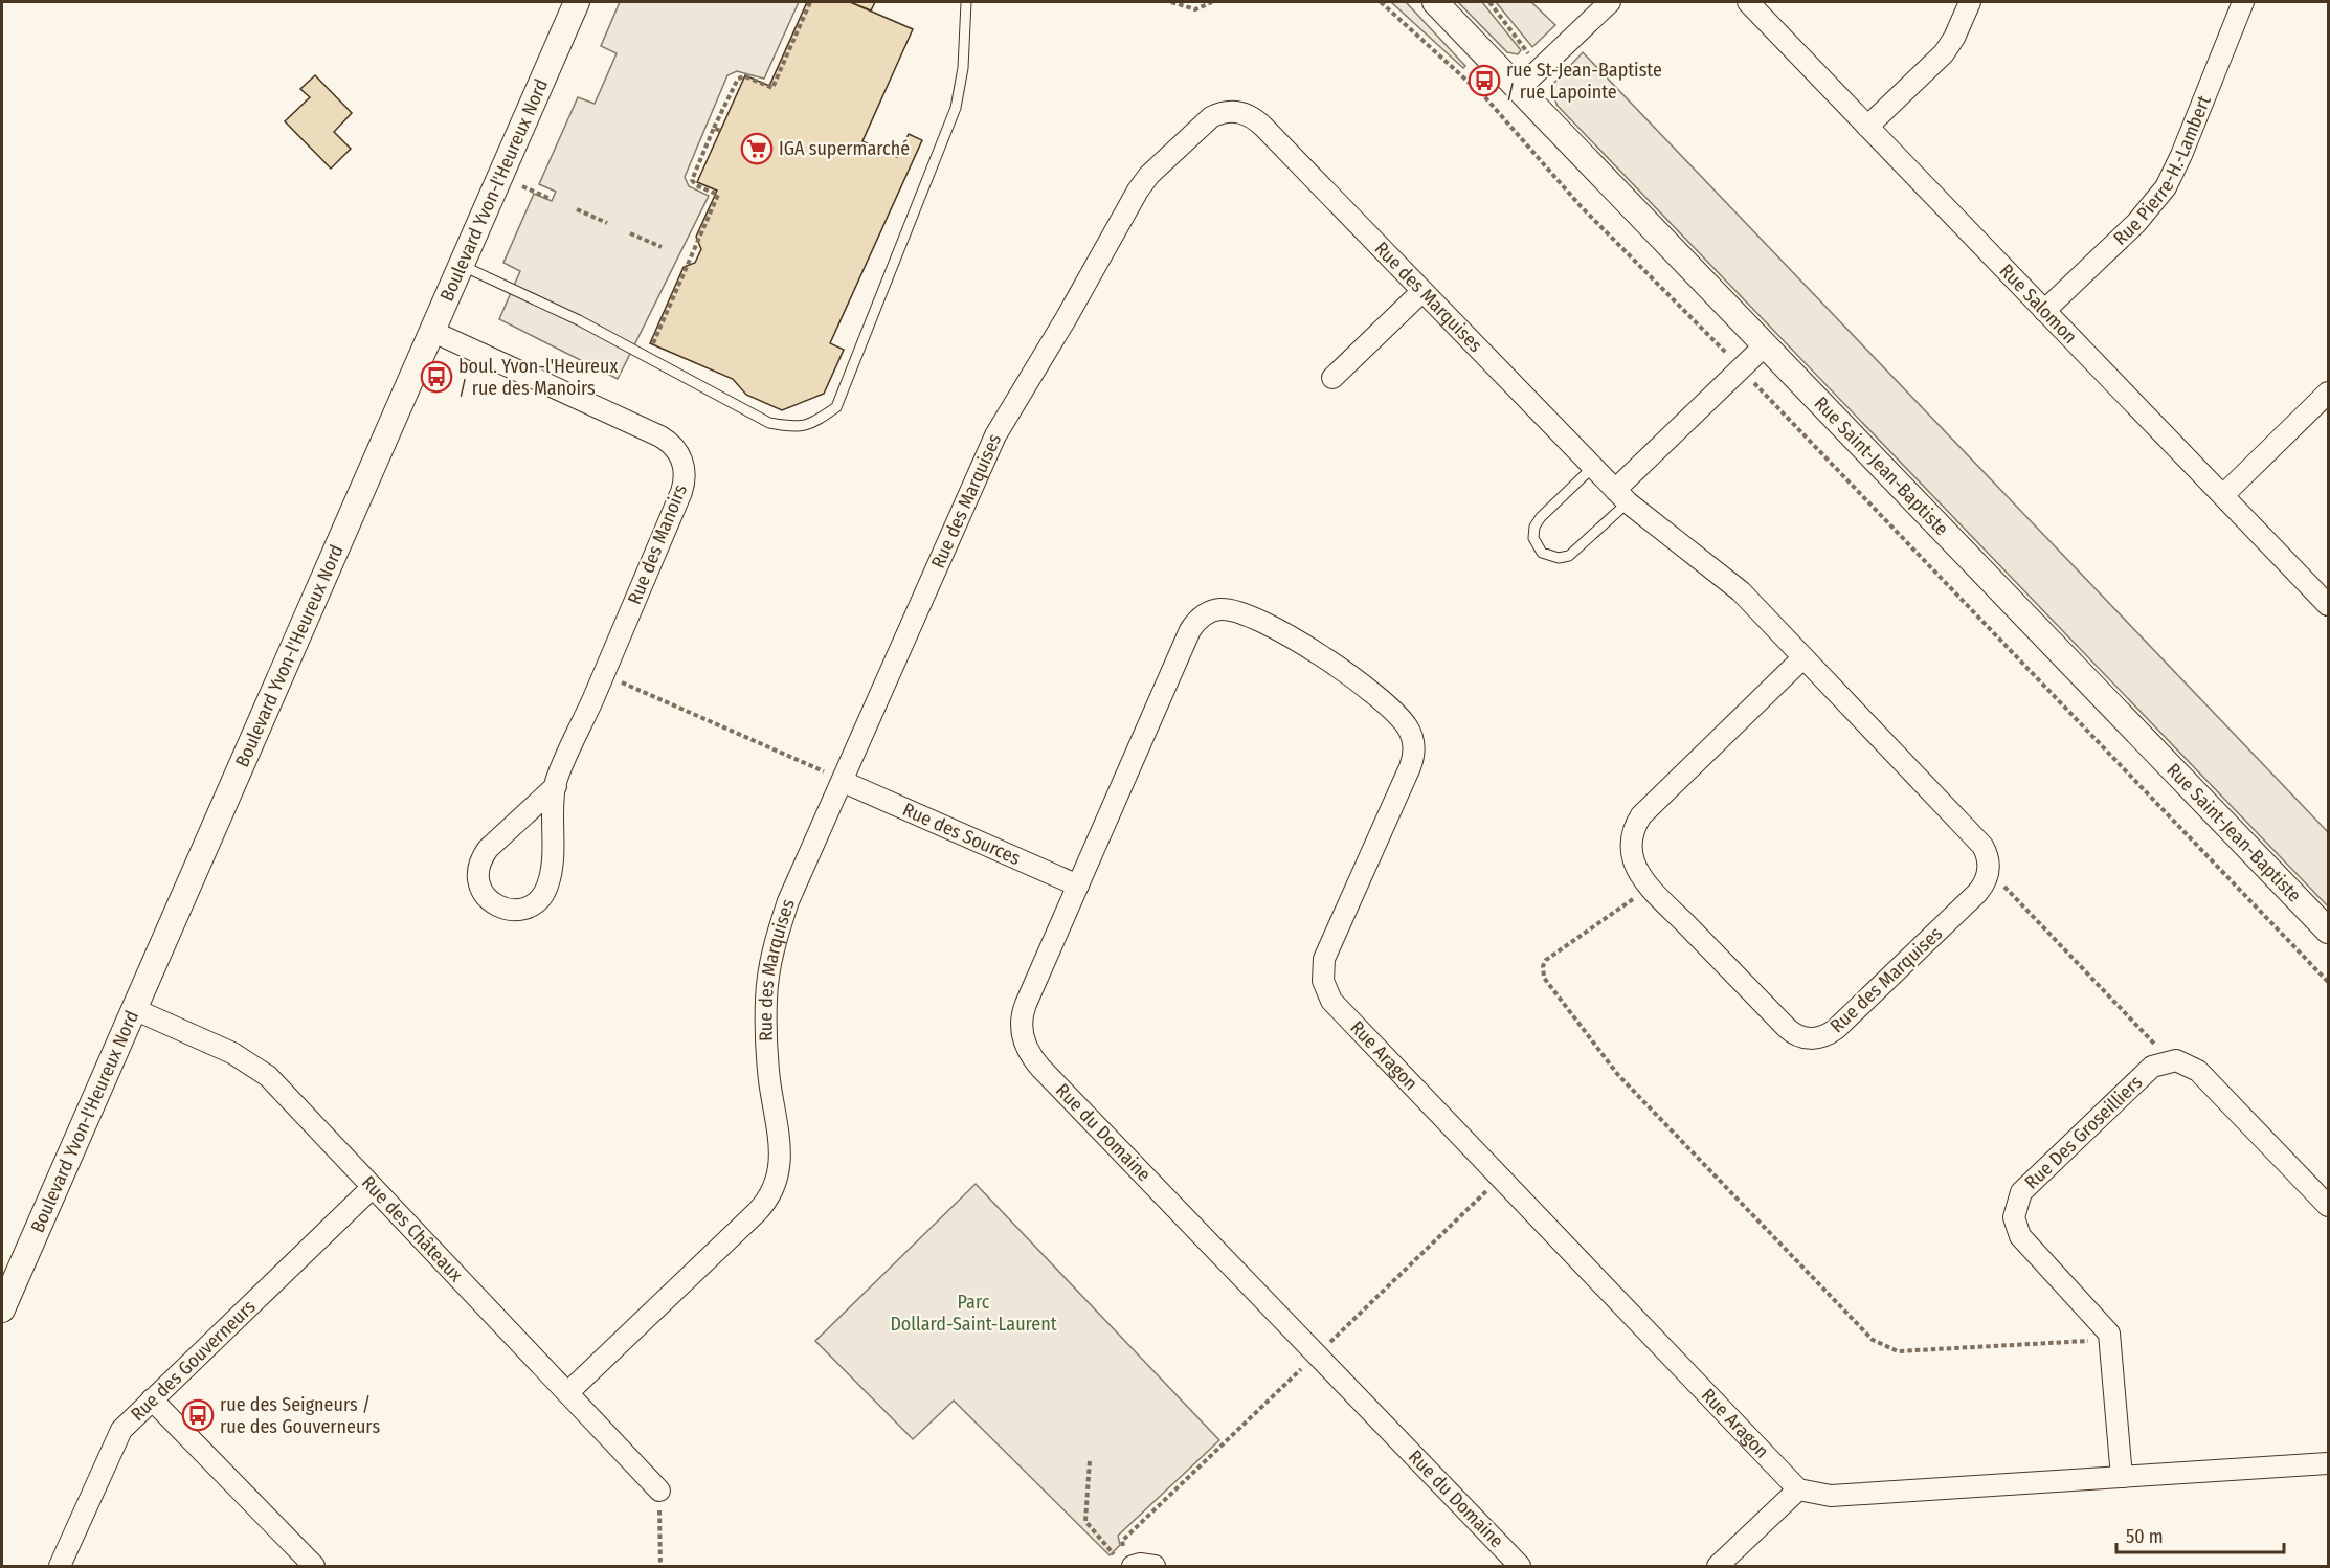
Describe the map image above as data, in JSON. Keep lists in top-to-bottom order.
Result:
{
  "streets": {
    "street": [
      "Rue Pierre-H.-Lambert",
      "Boulevard Yvon-l'Heureux Nord",
      "Rue des Marquises",
      "Rue Salomon",
      "Rue Saint-Jean-Baptiste",
      "Rue des Manoirs",
      "Rue des Sources",
      "Rue Aragon",
      "Rue du Domaine",
      "Rue Des Groseilliers",
      "Rue des Châteaux",
      "Rue des Gouverneurs"
    ]
  },
  "crossings": [
    ["Rue Pierre-H.-Lambert", "Rue Salomon"],
    ["Boulevard Yvon-l'Heureux Nord", "Rue des Manoirs"],
    ["Boulevard Yvon-l'Heureux Nord", "Rue des Châteaux"],
    ["Rue des Marquises", "Rue des Sources"],
    ["Rue des Marquises", "Rue des Châteaux"],
    ["Rue des Sources", "Rue du Domaine"],
    ["Rue Aragon", "Rue du Domaine"],
    ["Rue des Châteaux", "Rue des Gouverneurs"]
  ],
  "parks": ["Parc Dollard-Saint-Laurent"],
  "places": {
    "bus stop": ["rue St-Jean-Baptiste / rue Lapointe", "boul. Yvon-l'Heureux / rue des Manoirs", "rue des Seigneurs / rue des Gouverneurs"],
    "supermarket": ["IGA supermarché"]
  },
  "scale_bar": "50 m"
}
